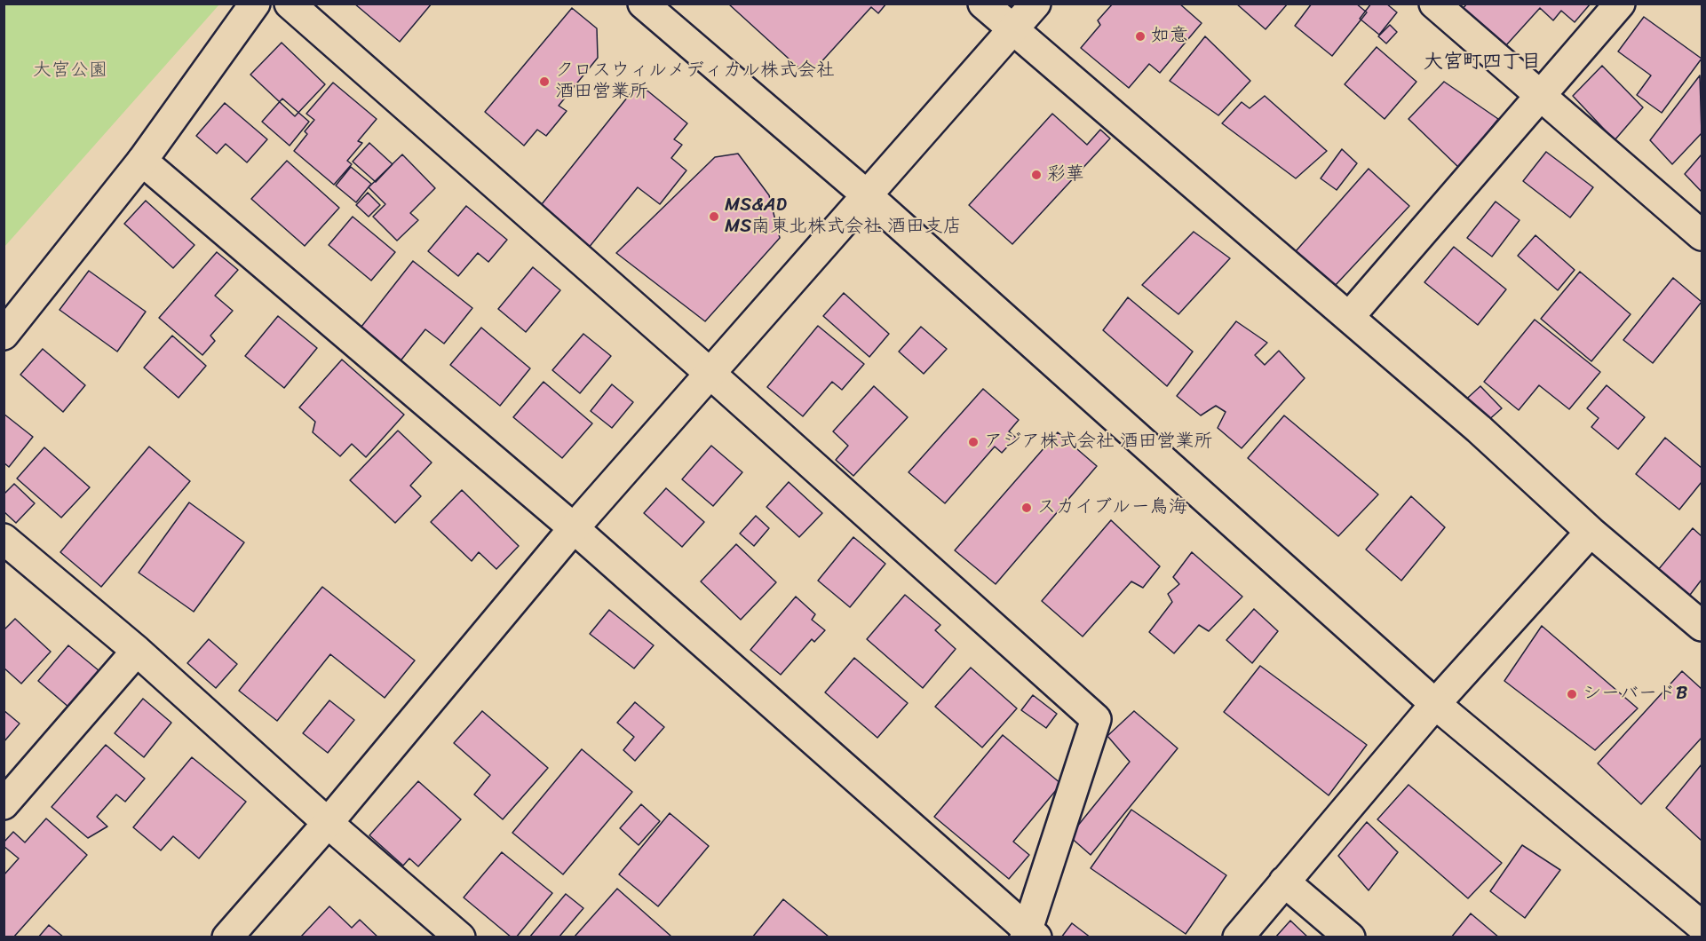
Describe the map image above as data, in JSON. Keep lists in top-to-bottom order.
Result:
{
  "districts": ["大宮町四丁目"],
  "parks": ["大宮公園"],
  "places": [
    "如意",
    "クロスウィルメディカル株式会社 酒田営業所",
    "彩華",
    "MS&AD MS南東北株式会社 酒田支店",
    "アジア株式会社 酒田営業所",
    "スカイブルー鳥海",
    "シーバードB"
  ]
}
